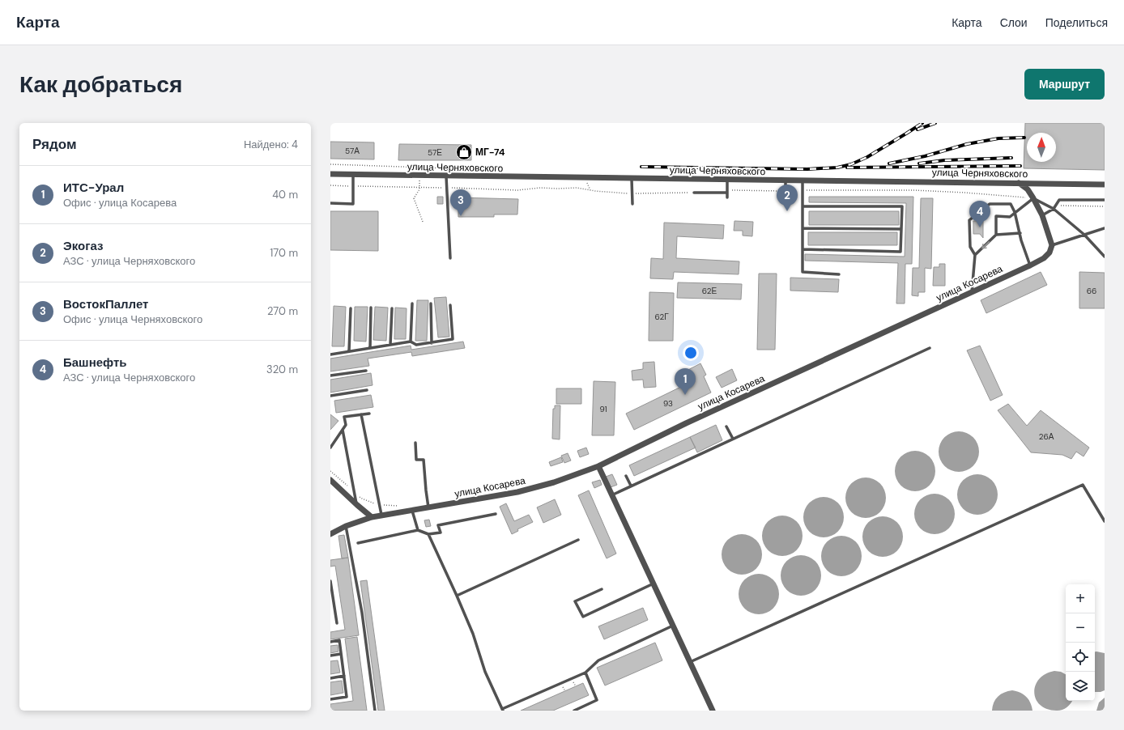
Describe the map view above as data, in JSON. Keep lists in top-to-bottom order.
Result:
{
  "streets": {
    "street": ["улица Черняховского", "улица Косарева"]
  },
  "places": {
    "shop": ["МГ-74"]
  },
  "house_numbers": [
    "57А",
    "57Е",
    "62Е",
    "66",
    "62Г",
    "93",
    "91",
    "26А"
  ],
  "north": "top",
  "page": {
    "header": "Карта",
    "nav": ["Карта", "Слои", "Поделиться"],
    "buttons": "Маршрут",
    "title": "Как добраться",
    "heading": ["Рядом", "Найдено: 4"],
    "list": [
      {
        "mark": "1",
        "name": "ИТС-Урал",
        "note": "Офис · улица Косарева",
        "value": "40 m"
      },
      {
        "mark": "2",
        "name": "Экогаз",
        "note": "АЗС · улица Черняховского",
        "value": "170 m"
      },
      {
        "mark": "3",
        "name": "ВостокПаллет",
        "note": "Офис · улица Черняховского",
        "value": "270 m"
      },
      {
        "mark": "4",
        "name": "Башнефть",
        "note": "АЗС · улица Черняховского",
        "value": "320 m"
      }
    ],
    "pins": [
      "2",
      "3",
      "4",
      "1"
    ],
    "map_buttons": ["+", "−"]
  }
}
